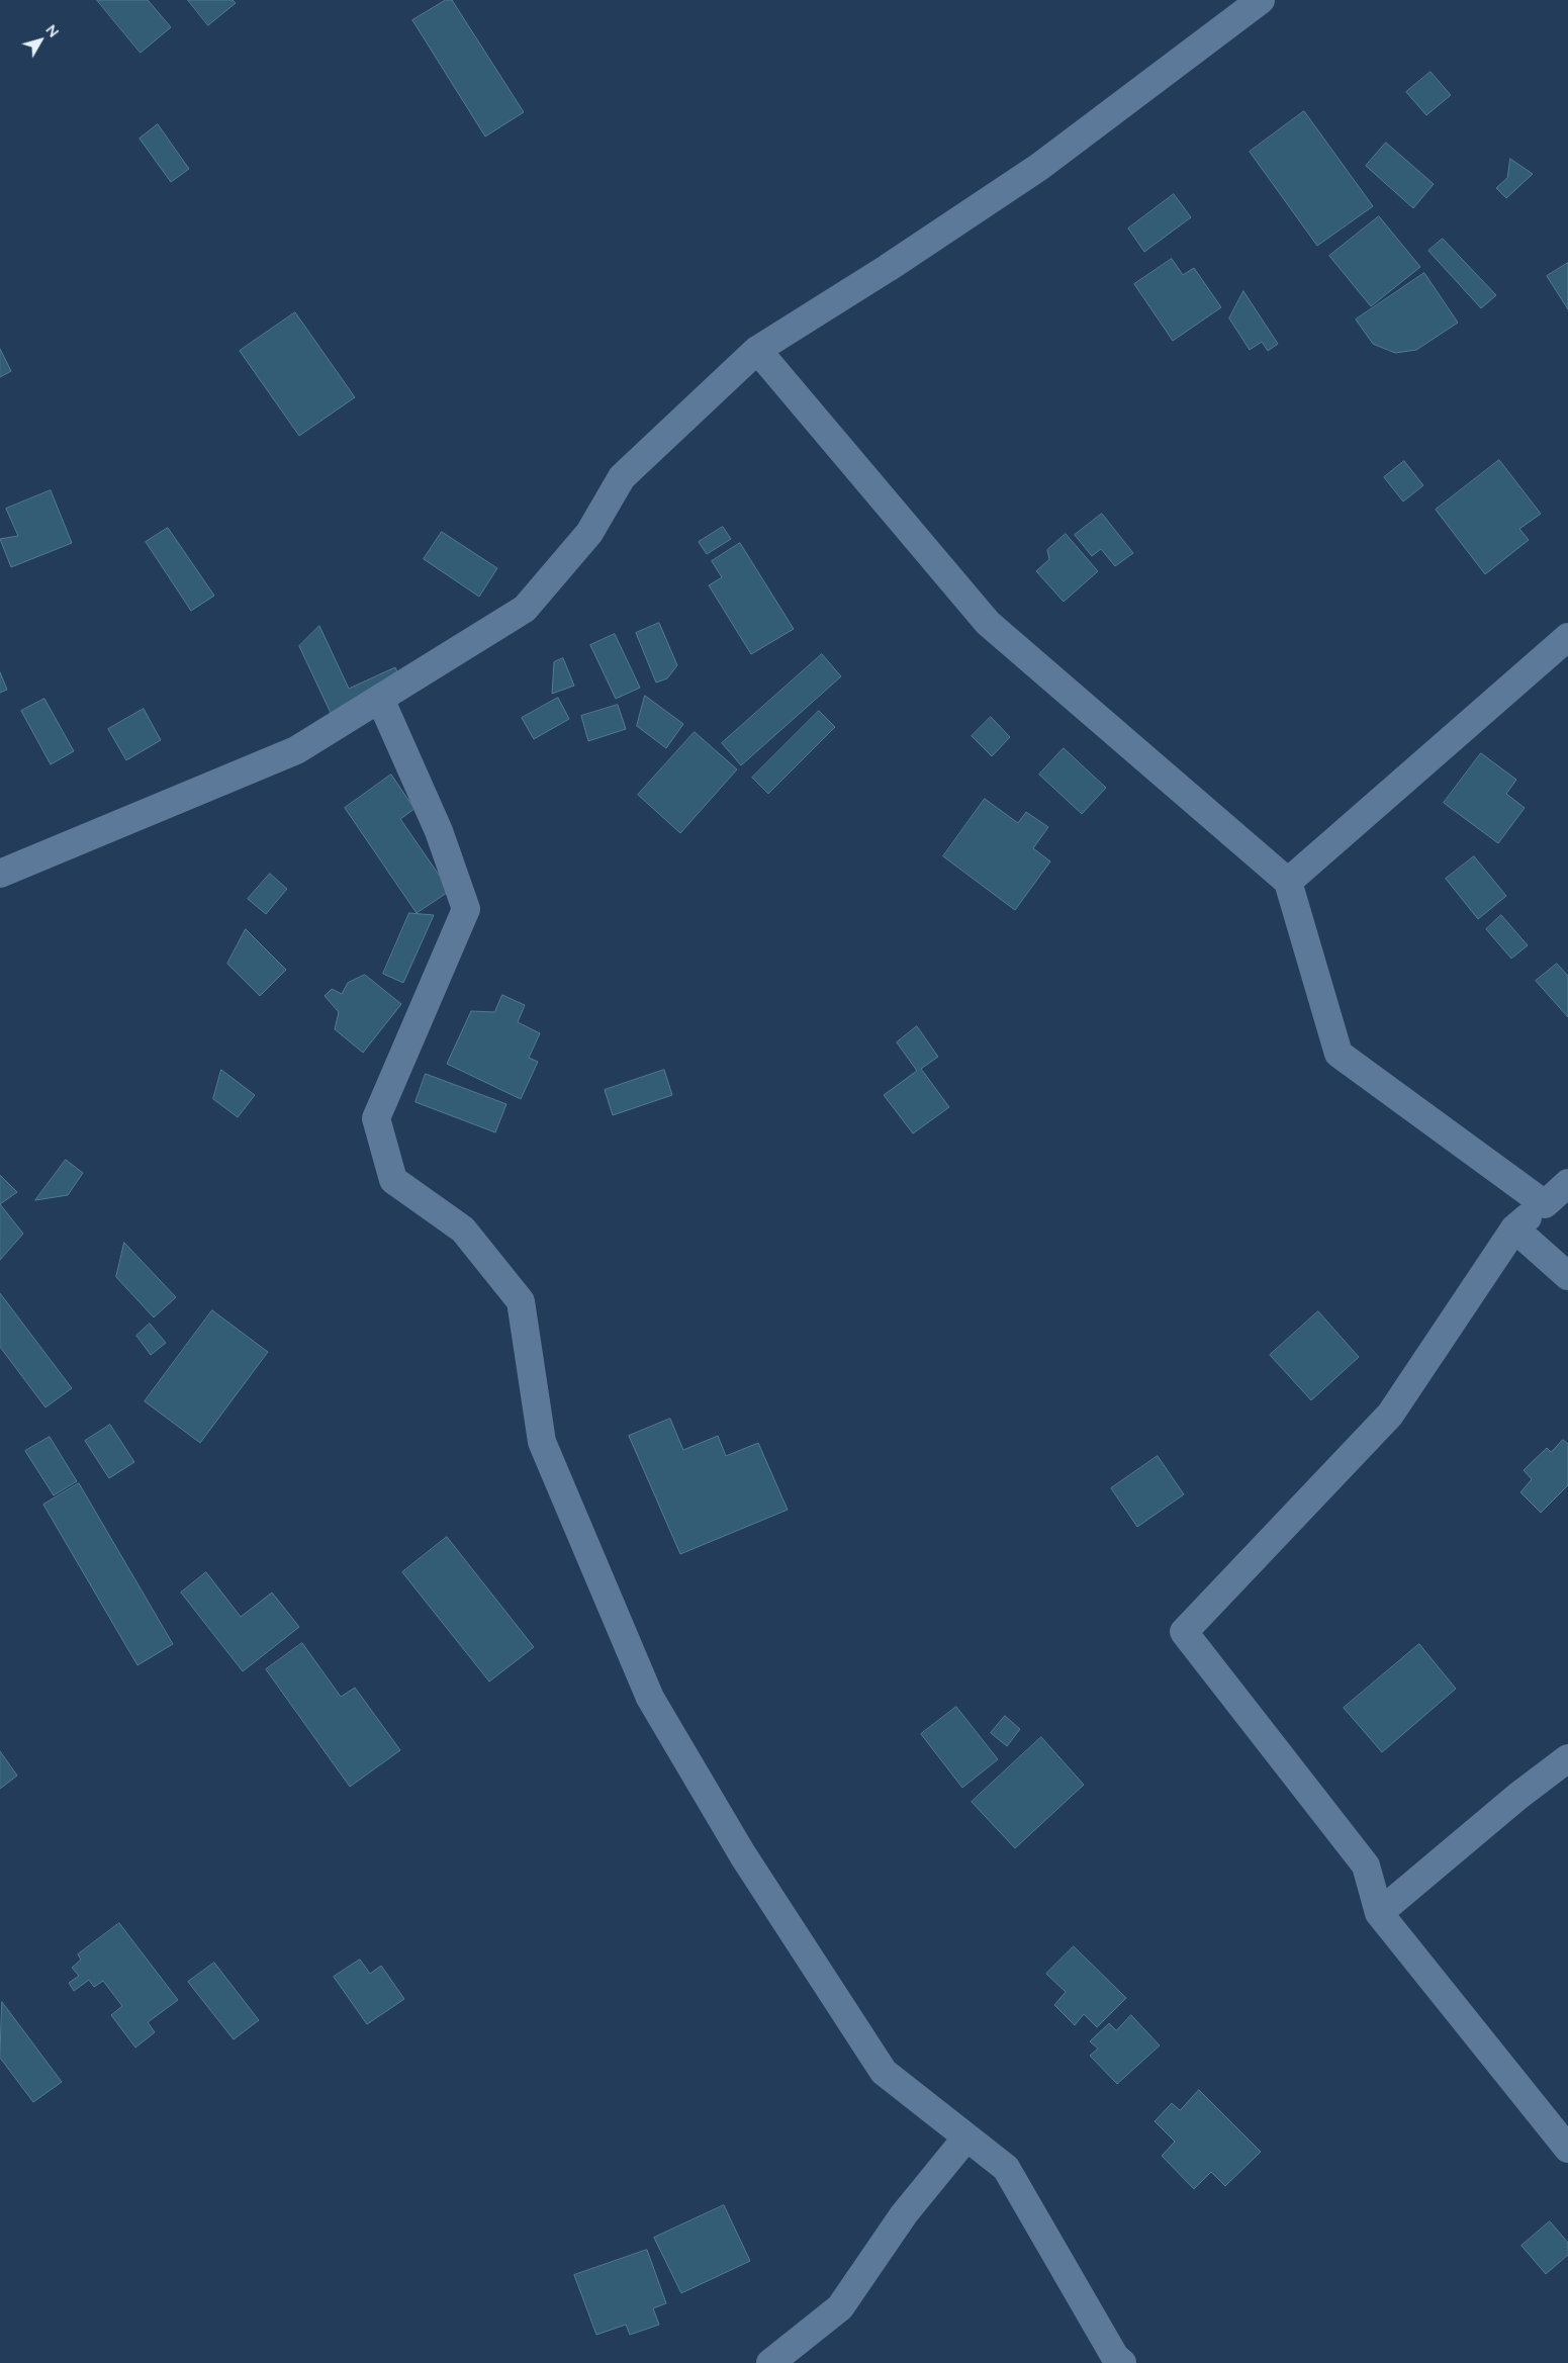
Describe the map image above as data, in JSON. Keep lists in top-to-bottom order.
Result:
{
  "north": "top right"
}
